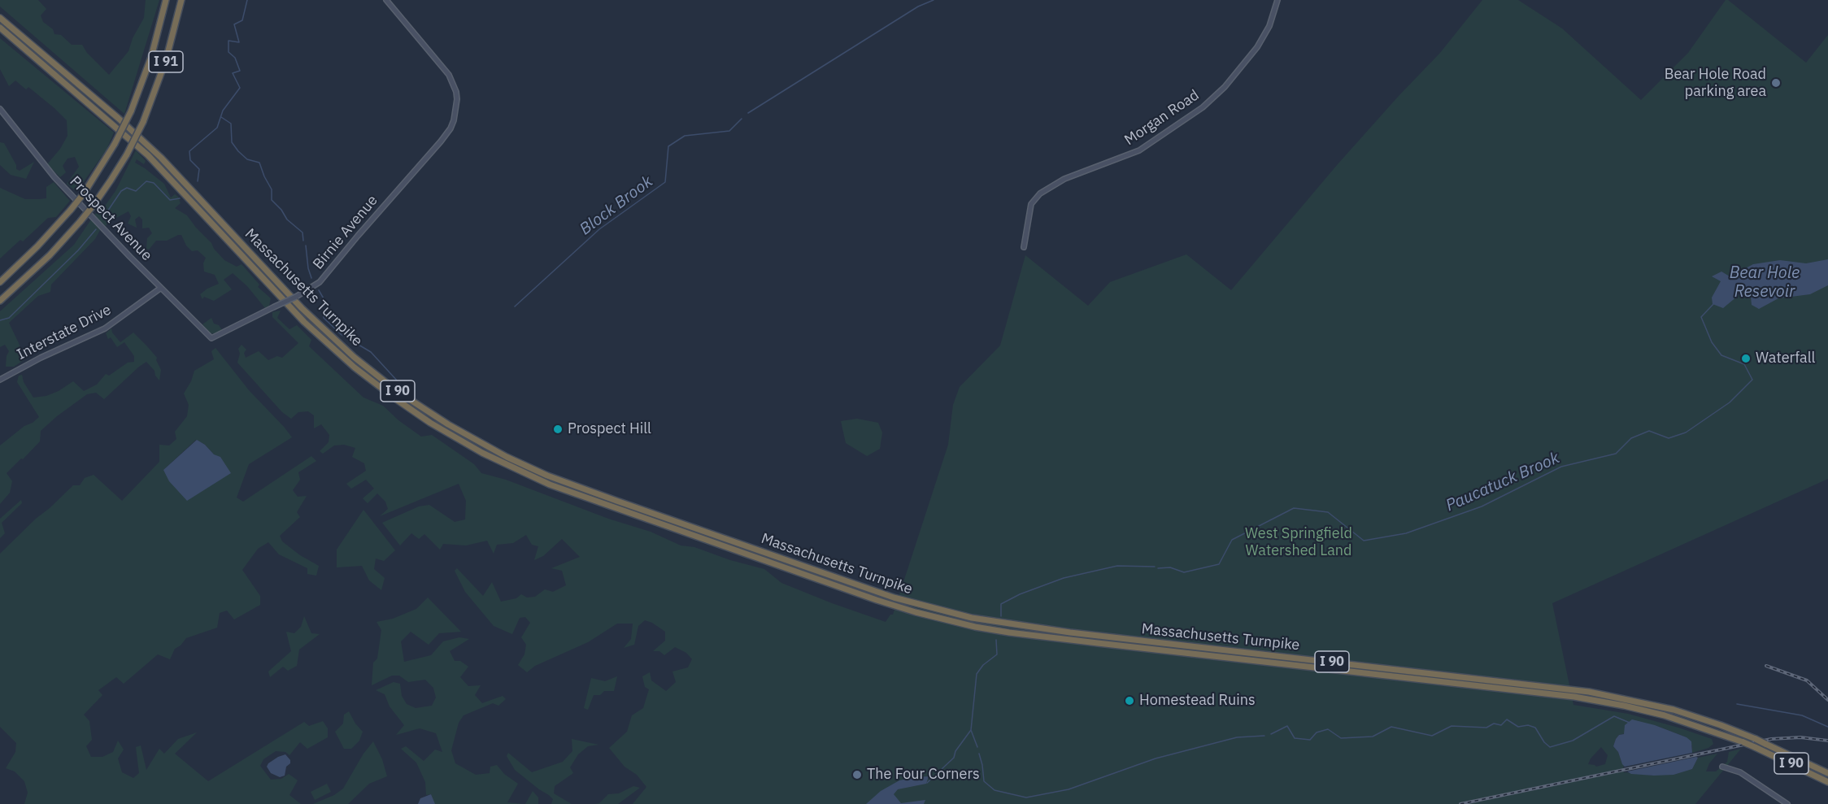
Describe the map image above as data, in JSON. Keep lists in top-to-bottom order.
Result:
{
  "streets": {
    "highway": ["I 91", "Massachusetts Turnpike", "I 90"],
    "street": [
      "Morgan Road",
      "Prospect Avenue",
      "Birnie Avenue",
      "Interstate Drive"
    ]
  },
  "crossings": [
    ["Prospect Avenue", "Birnie Avenue"],
    ["Prospect Avenue", "Interstate Drive"]
  ],
  "water": ["Block Brook", "Bear Hole Resevoir", "Paucatuck Brook"],
  "parks": ["West Springfield Watershed Land"],
  "places": [
    "Bear Hole Road parking area",
    "Waterfall",
    "Prospect Hill",
    "Homestead Ruins",
    "The Four Corners"
  ]
}
